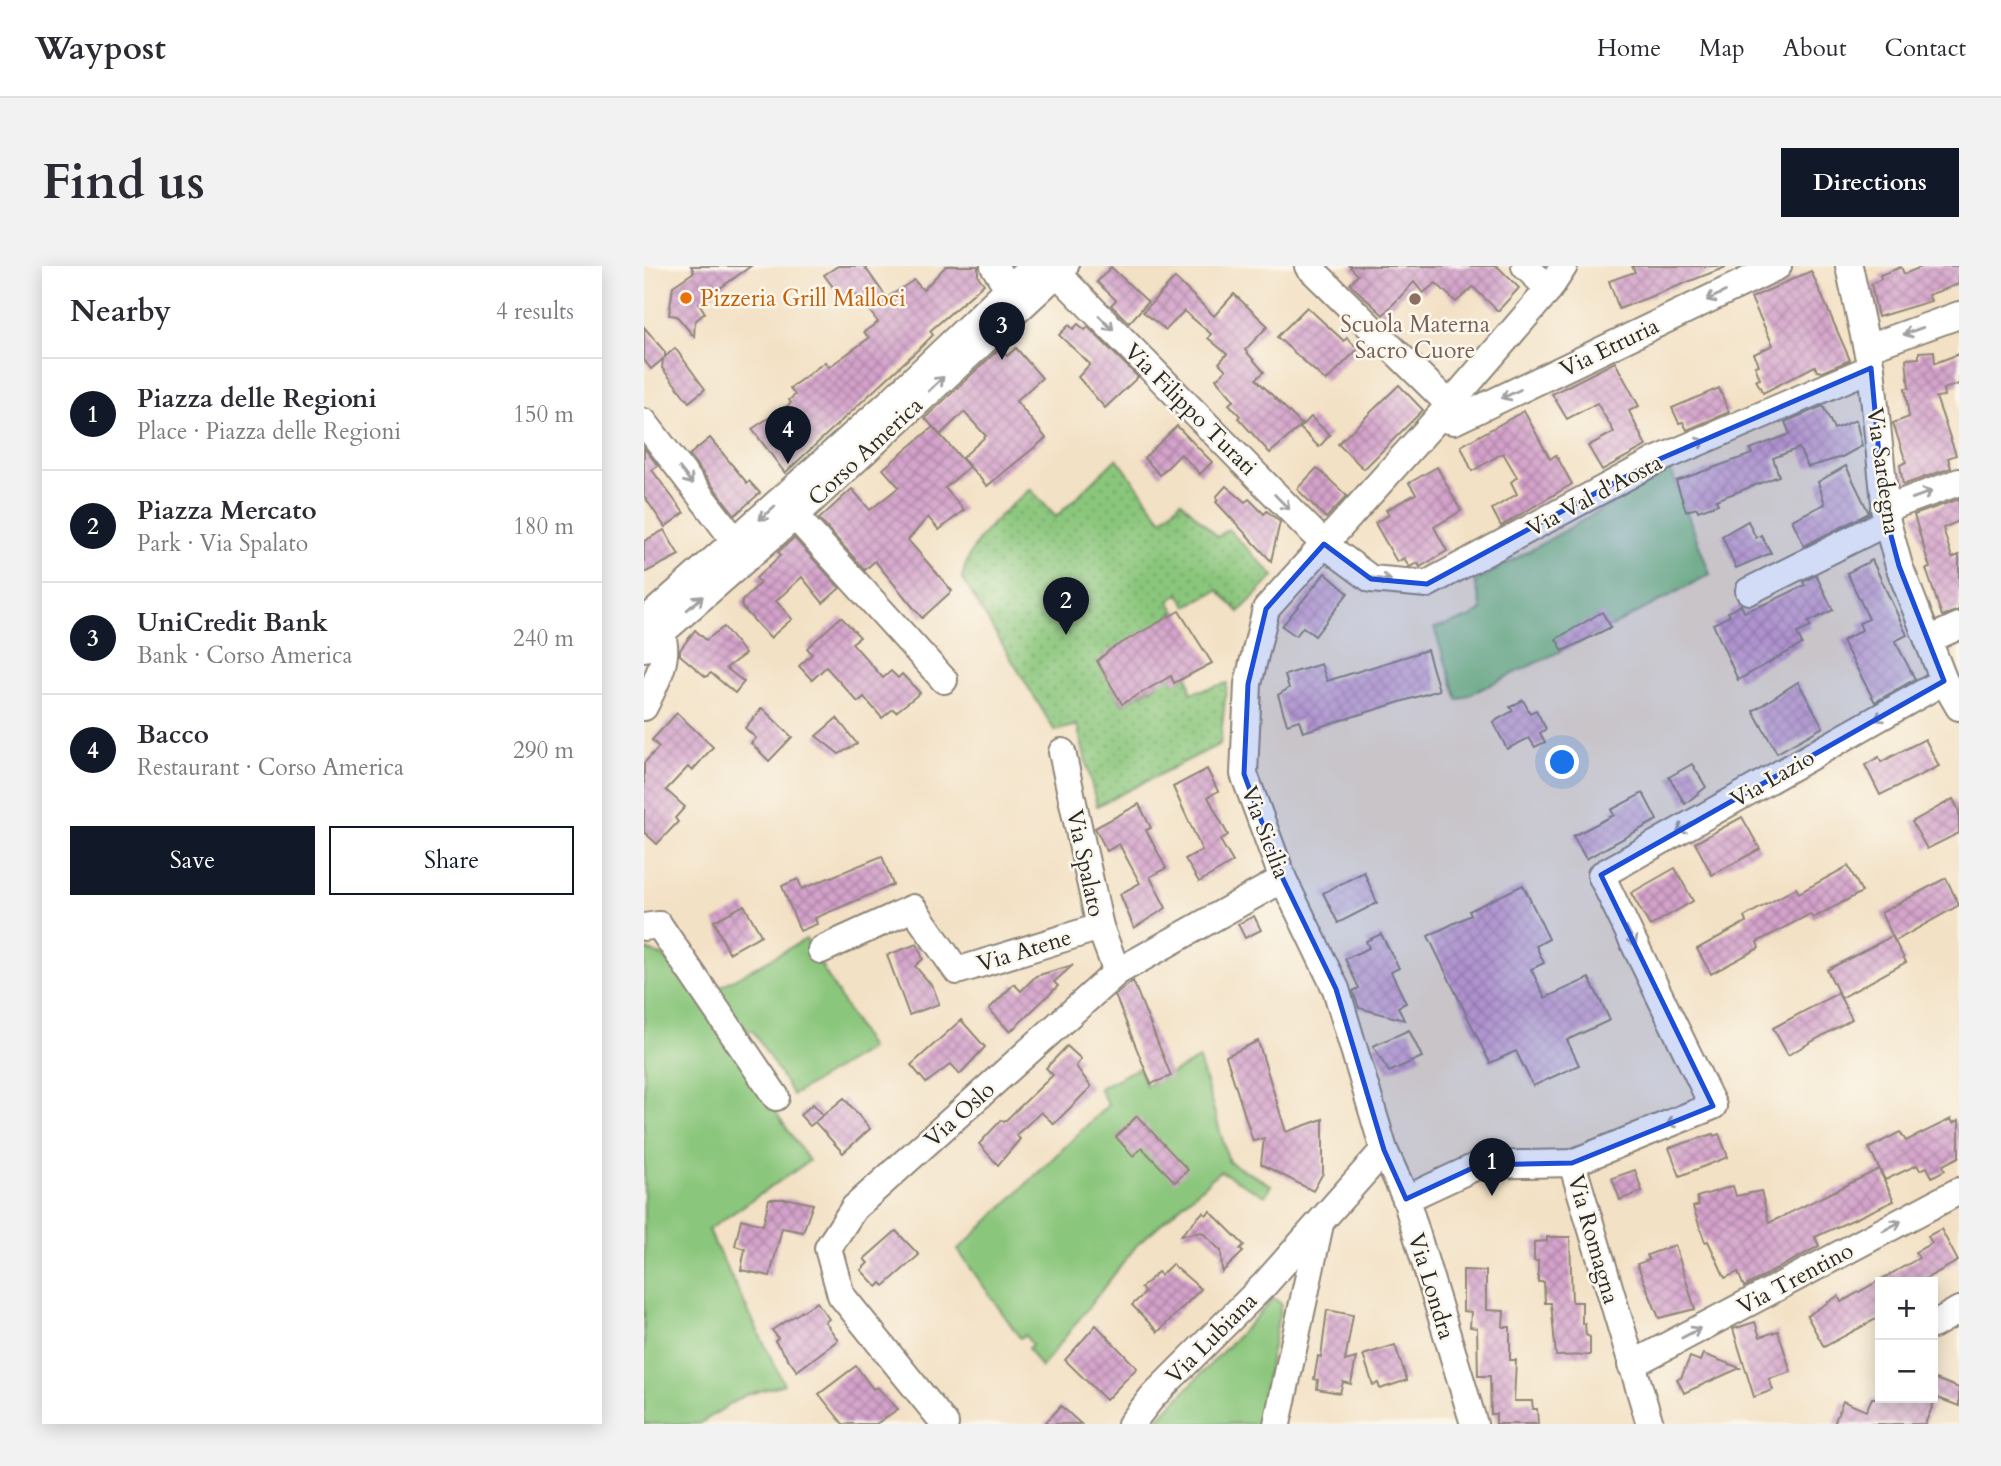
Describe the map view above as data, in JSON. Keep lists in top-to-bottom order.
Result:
{
  "streets": {
    "street": [
      "Via Etruria",
      "Via Filippo Turati",
      "Corso America",
      "Via Sardegna",
      "Via Val d'Aosta",
      "Via Lazio",
      "Via Sicilia",
      "Via Spalato",
      "Via Atene",
      "Via Oslo",
      "Via Romagna",
      "Via Trentino",
      "Via Londra",
      "Via Lubiana"
    ]
  },
  "crossings": [
    ["Via Etruria", "Via Sicilia"],
    ["Via Filippo Turati", "Corso America"],
    ["Via Filippo Turati", "Via Val d'Aosta"],
    ["Via Filippo Turati", "Via Sicilia"],
    ["Via Sardegna", "Via Val d'Aosta"],
    ["Via Sardegna", "Via Lazio"],
    ["Via Val d'Aosta", "Via Sicilia"],
    ["Via Lazio", "Via Romagna"],
    ["Via Sicilia", "Via Oslo"],
    ["Via Sicilia", "Via Londra"],
    ["Via Spalato", "Via Atene"],
    ["Via Spalato", "Via Oslo"],
    ["Via Romagna", "Via Trentino"]
  ],
  "one_way": ["Via Etruria", "Via Trentino"],
  "places": ["Pizzeria Grill Malloci", "Scuola Materna Sacro Cuore"],
  "page": {
    "header": "Waypost",
    "nav": [
      "Home",
      "Map",
      "About",
      "Contact"
    ],
    "buttons": [
      "Directions",
      ["Save", "Share"]
    ],
    "title": "Find us",
    "heading": ["Nearby", "4 results"],
    "pins": [
      "3",
      "4",
      "2",
      "1"
    ],
    "list": [
      {
        "mark": "1",
        "name": "Piazza delle Regioni",
        "note": "Place · Piazza delle Regioni",
        "value": "150 m"
      },
      {
        "mark": "2",
        "name": "Piazza Mercato",
        "note": "Park · Via Spalato",
        "value": "180 m"
      },
      {
        "mark": "3",
        "name": "UniCredit Bank",
        "note": "Bank · Corso America",
        "value": "240 m"
      },
      {
        "mark": "4",
        "name": "Bacco",
        "note": "Restaurant · Corso America",
        "value": "290 m"
      }
    ],
    "map_buttons": ["+", "−"]
  }
}
